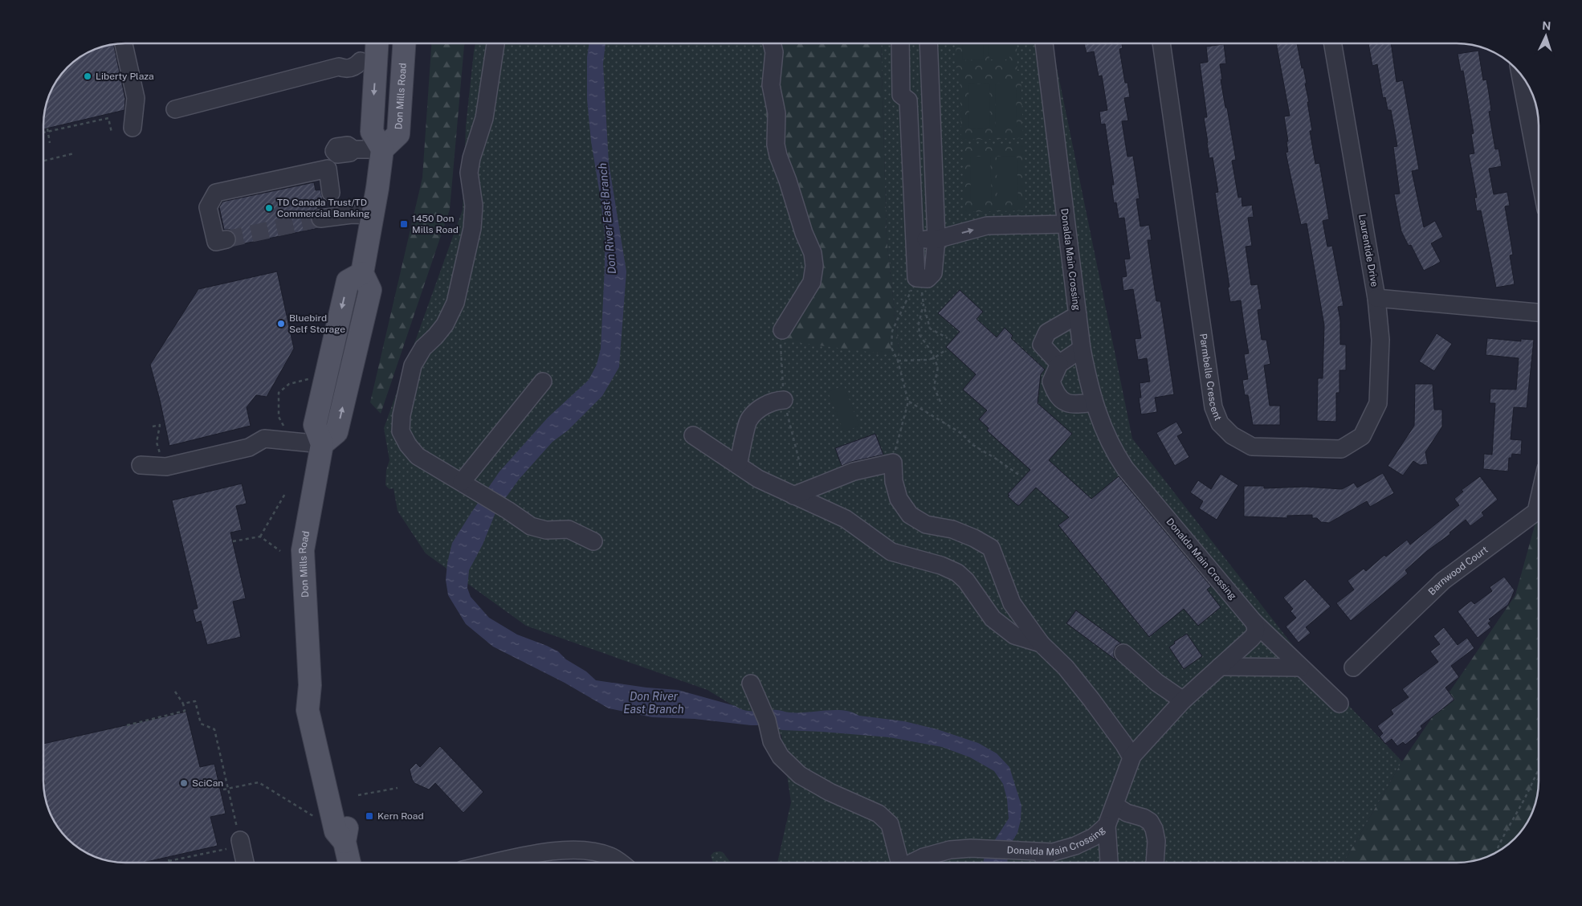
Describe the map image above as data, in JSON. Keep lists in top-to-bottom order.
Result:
{
  "streets": {
    "main road": ["Don Mills Road"],
    "street": [
      "Laurentide Drive",
      "Donalda Main Crossing",
      "Parmbelle Crescent",
      "Barnwood Court"
    ]
  },
  "crossings": [
    ["Laurentide Drive", "Parmbelle Crescent"]
  ],
  "water": ["Don River East Branch"],
  "places": {
    "other": [
      "Liberty Plaza",
      "TD Canada Trust/TD Commercial Banking",
      "Bluebird Self Storage",
      "SciCan"
    ],
    "transit": ["1450 Don Mills Road", "Kern Road"]
  },
  "north": "top"
}
